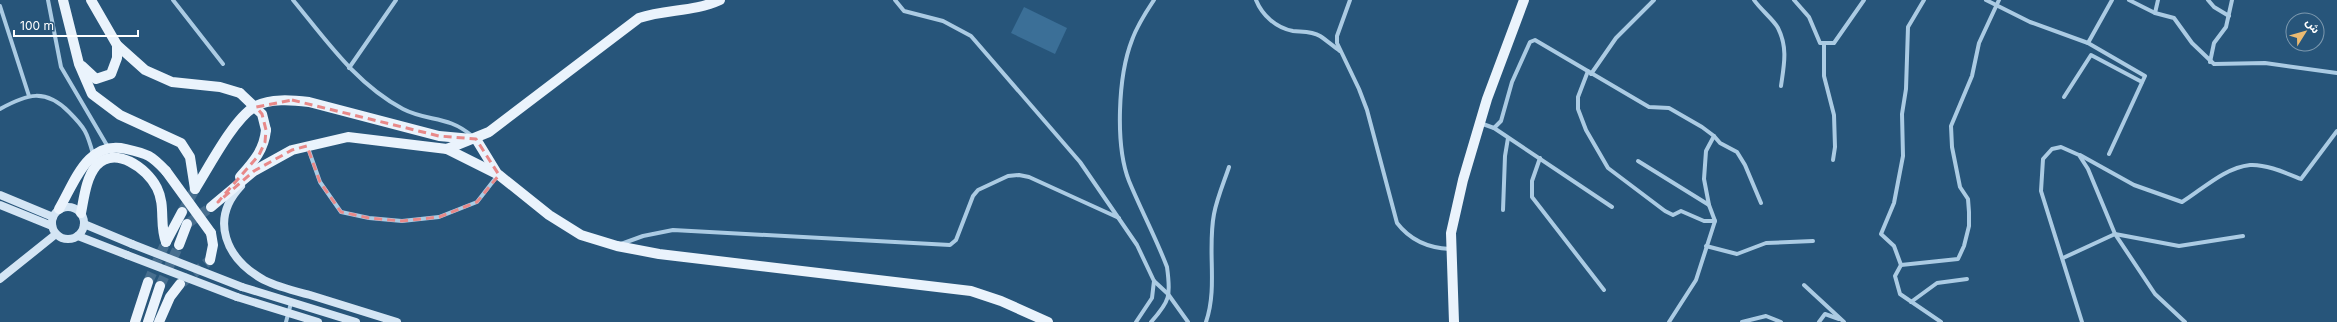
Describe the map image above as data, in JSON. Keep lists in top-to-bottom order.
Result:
{
  "scale_bar": "100 m",
  "north": "top right"
}
